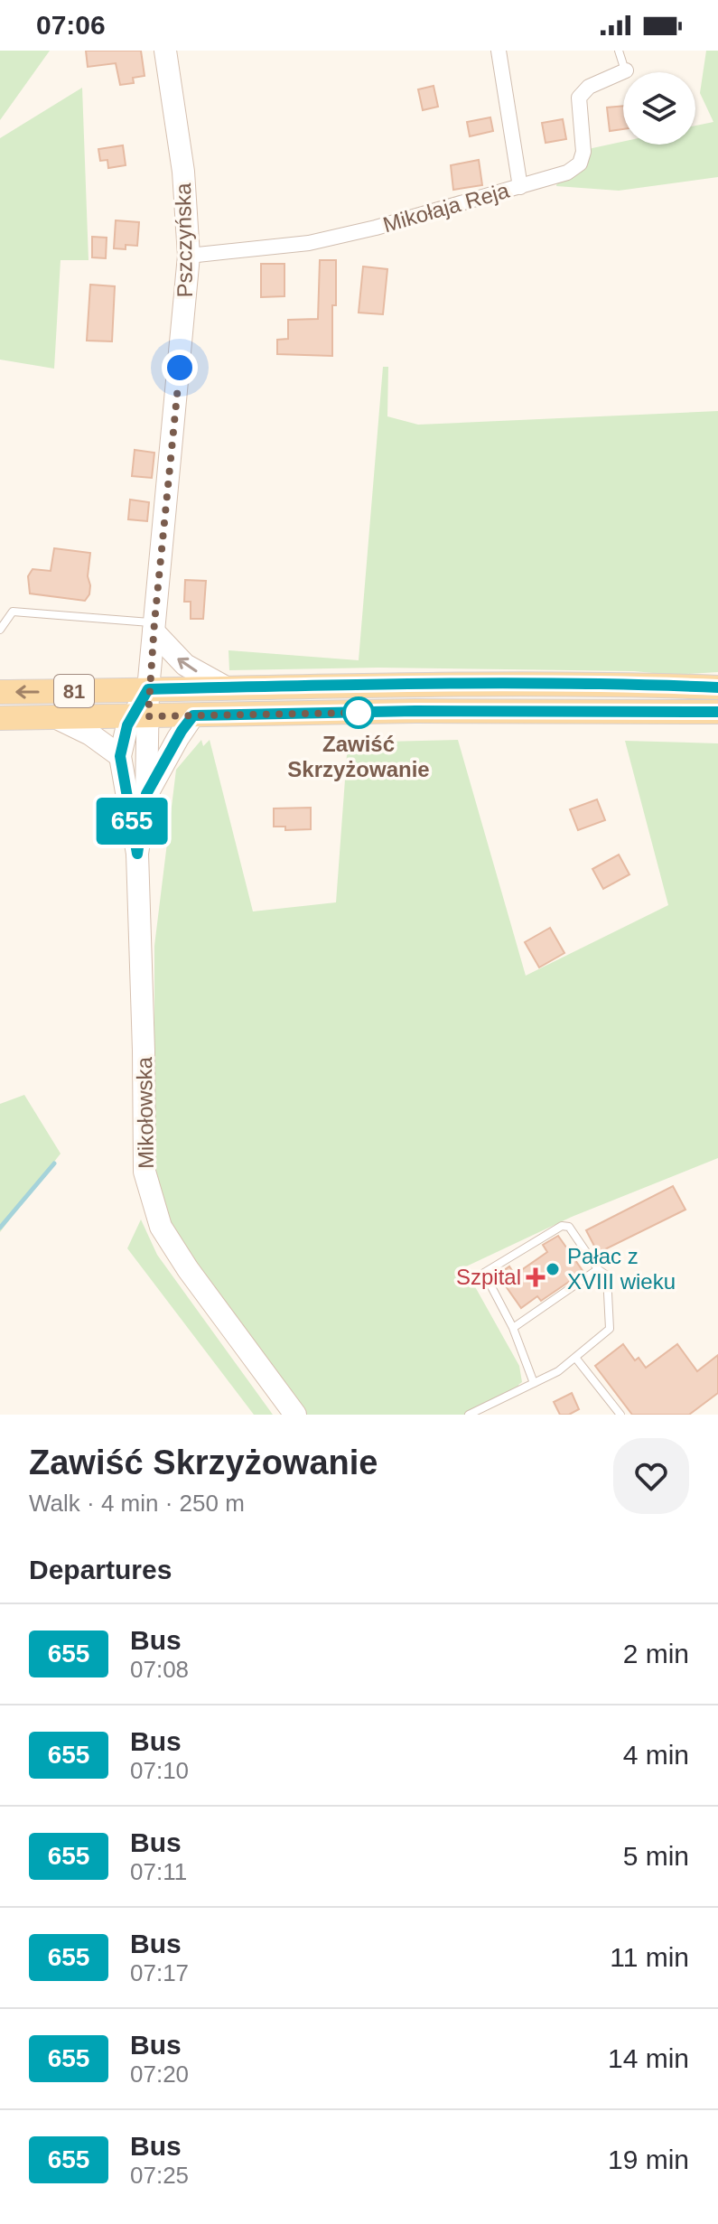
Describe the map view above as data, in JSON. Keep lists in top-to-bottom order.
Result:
{
  "streets": {
    "main road": ["Pszczyńska", "81", "Mikołowska"],
    "street": ["Mikołaja Reja"]
  },
  "crossings": [
    ["Mikołaja Reja", "Pszczyńska"],
    ["Pszczyńska", "81"],
    ["Pszczyńska", "Mikołowska"],
    ["81", "Mikołowska"]
  ],
  "places": {
    "other": ["Zawiść Skrzyżowanie", "Pałac z XVIII wieku"],
    "health": ["Szpital"]
  },
  "lines": ["bus line 655"],
  "page": {
    "status": "07:06",
    "on_map": "655",
    "heading": [
      ["Zawiść Skrzyżowanie", "Walk · 4 min · 250 m"],
      "Departures"
    ],
    "list": [
      {
        "mark": "655",
        "name": "Bus",
        "note": "07:08",
        "value": "2 min"
      },
      {
        "mark": "655",
        "name": "Bus",
        "note": "07:10",
        "value": "4 min"
      },
      {
        "mark": "655",
        "name": "Bus",
        "note": "07:11",
        "value": "5 min"
      },
      {
        "mark": "655",
        "name": "Bus",
        "note": "07:17",
        "value": "11 min"
      },
      {
        "mark": "655",
        "name": "Bus",
        "note": "07:20",
        "value": "14 min"
      },
      {
        "mark": "655",
        "name": "Bus",
        "note": "07:25",
        "value": "19 min"
      }
    ]
  }
}
